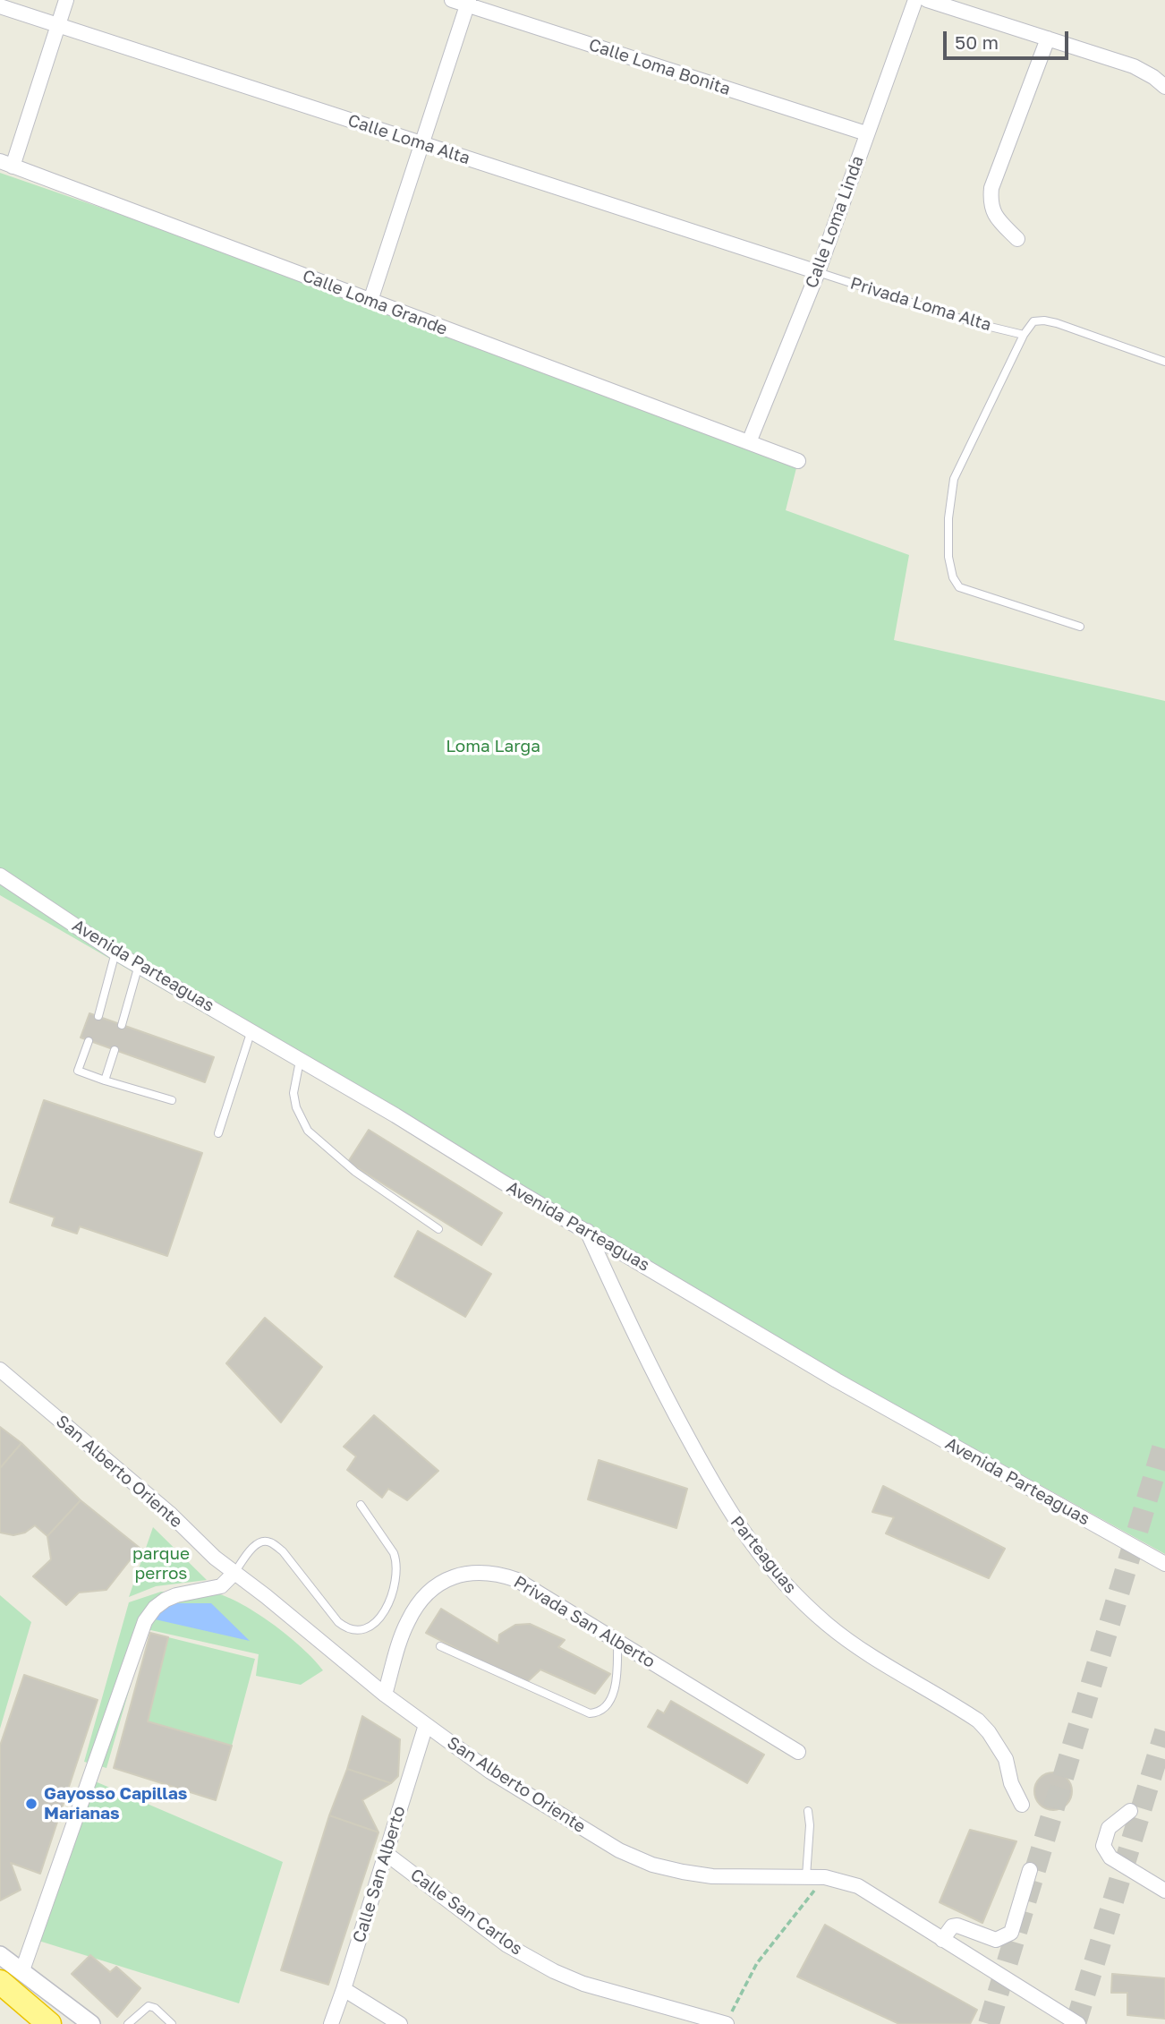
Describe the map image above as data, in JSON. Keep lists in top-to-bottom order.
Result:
{
  "streets": {
    "street": [
      "Calle Loma Bonita",
      "Calle Loma Alta",
      "Calle Loma Linda",
      "Calle Loma Grande",
      "Avenida Parteaguas",
      "San Alberto Oriente",
      "Parteaguas",
      "Privada San Alberto",
      "Calle San Alberto",
      "Calle San Carlos"
    ],
    "lane": ["Privada Loma Alta"]
  },
  "crossings": [
    ["Calle Loma Bonita", "Calle Loma Linda"],
    ["Calle Loma Alta", "Calle Loma Linda"],
    ["Calle Loma Alta", "Privada Loma Alta"],
    ["Calle Loma Linda", "Calle Loma Grande"],
    ["Calle Loma Linda", "Privada Loma Alta"],
    ["Avenida Parteaguas", "Parteaguas"],
    ["San Alberto Oriente", "Privada San Alberto"],
    ["San Alberto Oriente", "Calle San Alberto"],
    ["Calle San Alberto", "Calle San Carlos"]
  ],
  "parks": ["Loma Larga", "parque perros"],
  "places": ["Gayosso Capillas Marianas"],
  "scale_bar": "50 m"
}
